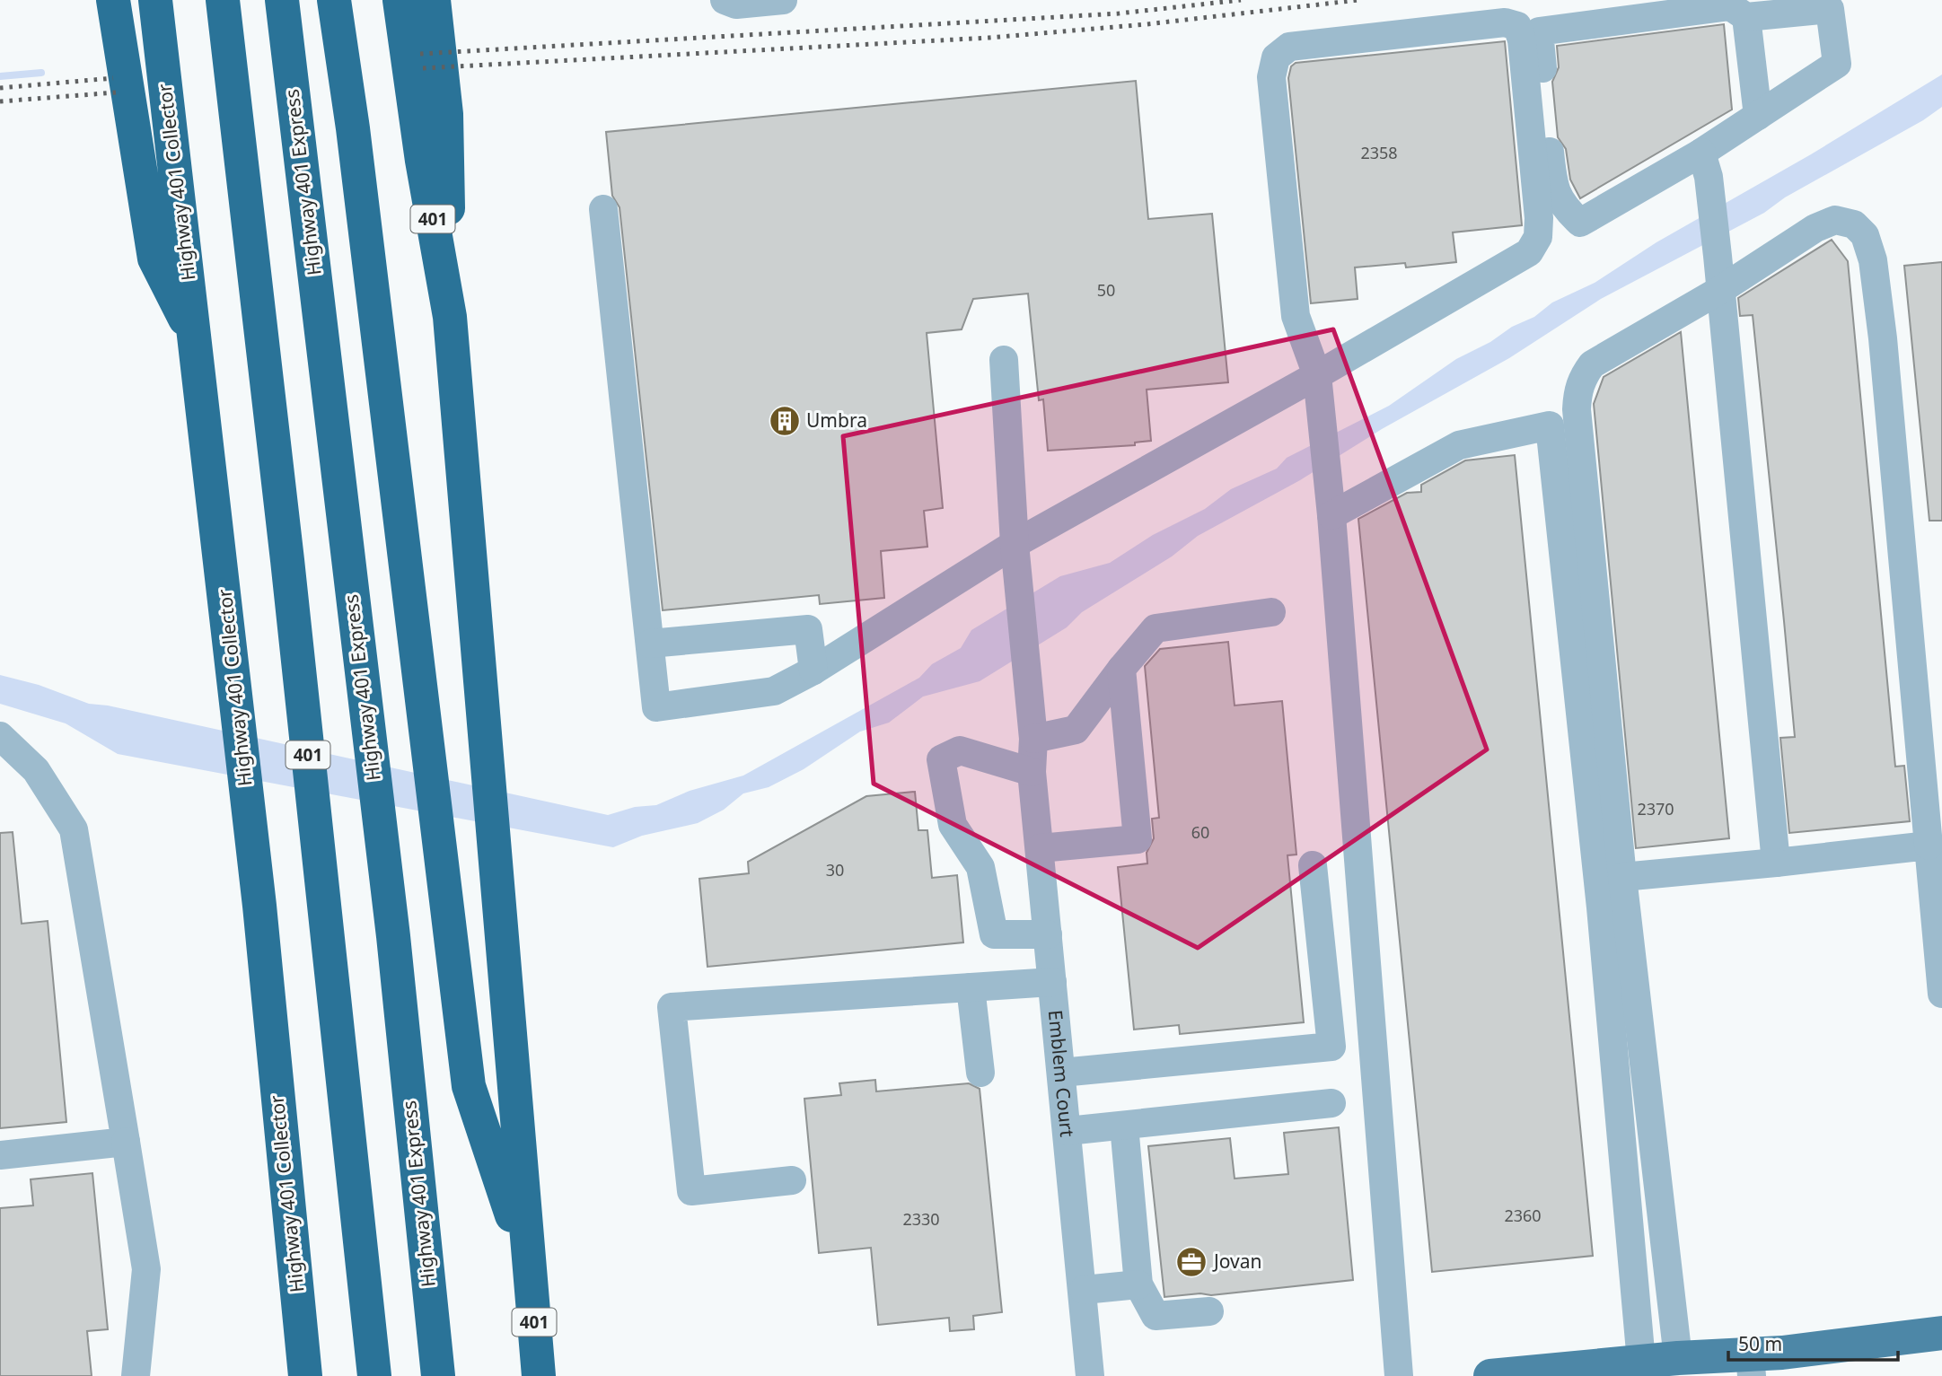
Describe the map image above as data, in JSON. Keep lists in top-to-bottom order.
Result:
{
  "streets": {
    "highway": ["Highway 401 Collector", "Highway 401 Express", "401"],
    "street": ["Emblem Court"]
  },
  "places": {
    "building": ["Umbra"],
    "office": ["Jovan"]
  },
  "house_numbers": [
    "2358",
    "50",
    "2370",
    "60",
    "30",
    "2360",
    "2330"
  ],
  "scale_bar": "50 m"
}
